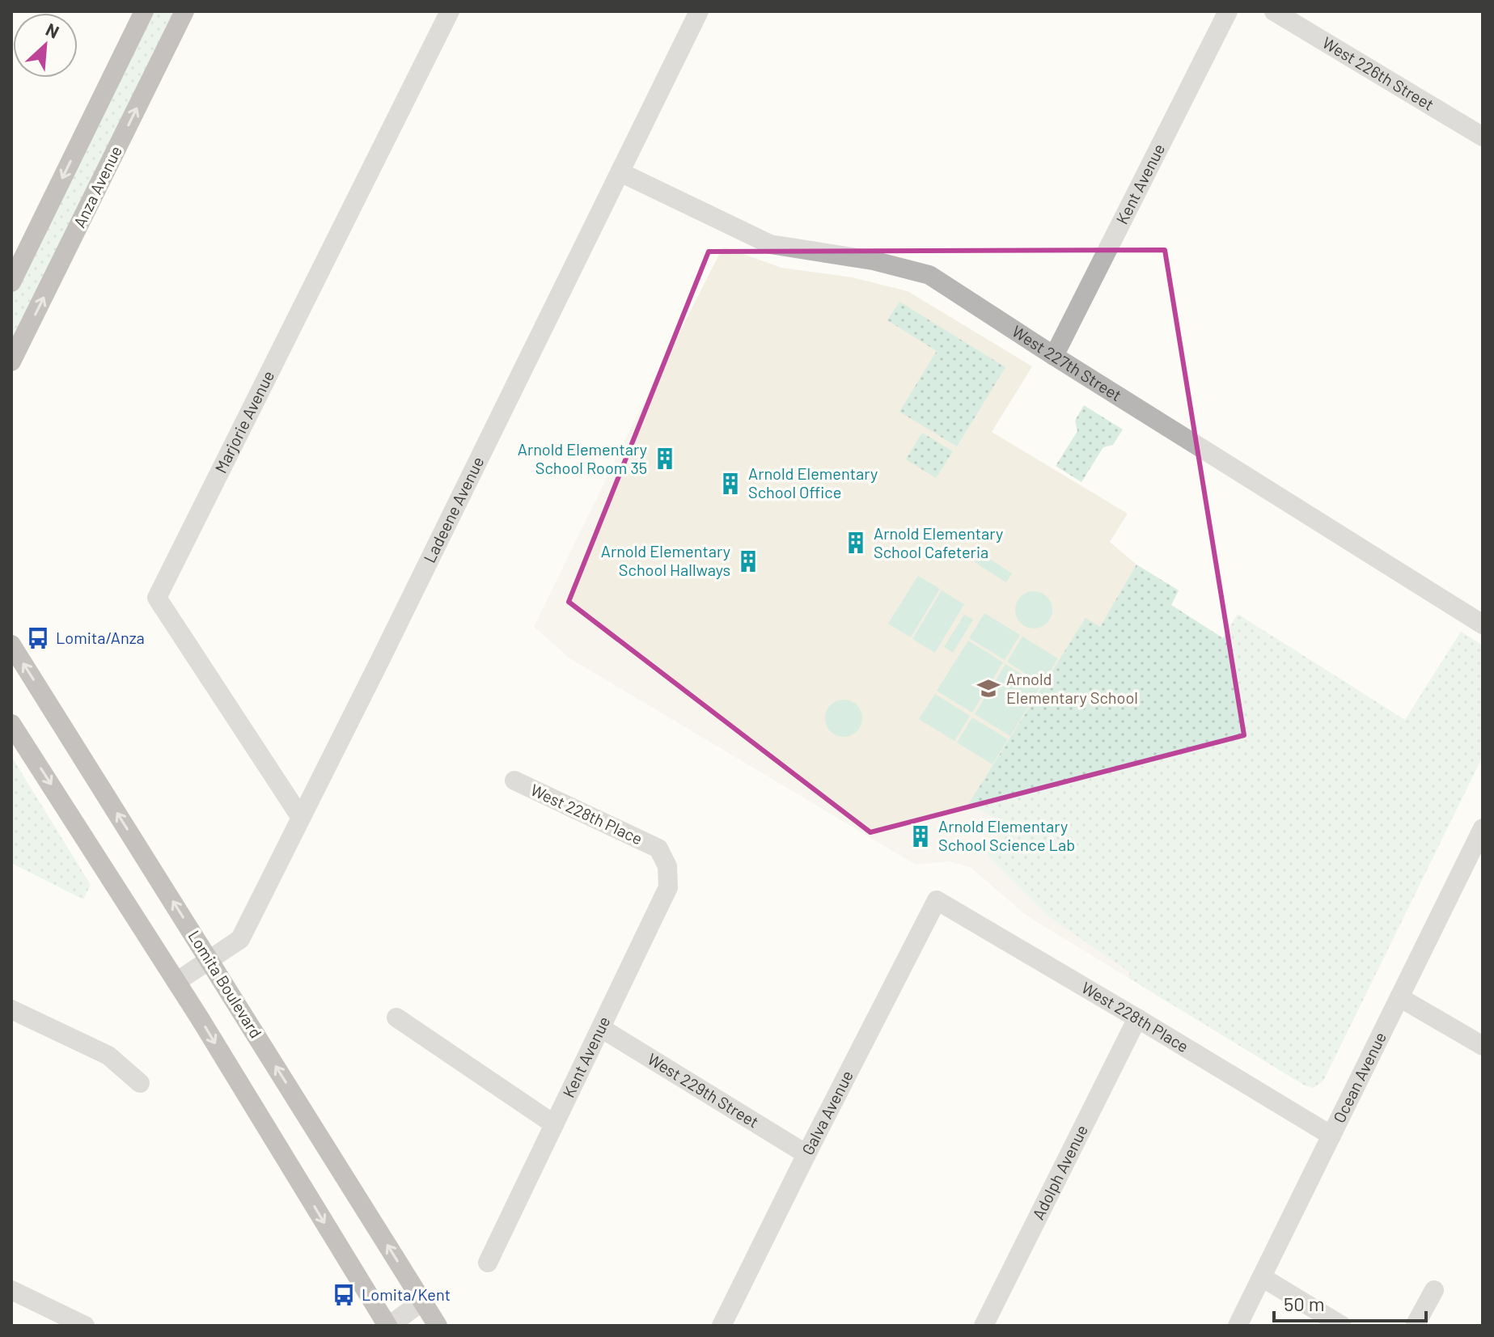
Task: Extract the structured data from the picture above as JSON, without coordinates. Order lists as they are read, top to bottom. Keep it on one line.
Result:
{"streets":{"main road":["Anza Avenue","Lomita Boulevard"],"street":["West 226th Street","Kent Avenue","West 227th Street","Marjorie Avenue","Ladeene Avenue","West 228th Place","Ocean Avenue","West 229th Street","Galva Avenue","Adolph Avenue"]},"crossings":[["Kent Avenue","West 227th Street"],["Kent Avenue","West 228th Place"],["Kent Avenue","West 229th Street"],["West 227th Street","Ladeene Avenue"],["Marjorie Avenue","Ladeene Avenue"],["Ladeene Avenue","Lomita Boulevard"],["West 228th Place","Ocean Avenue"],["West 228th Place","Galva Avenue"],["West 228th Place","Adolph Avenue"],["West 229th Street","Galva Avenue"]],"places":{"building":["Arnold Elementary School Room 35","Arnold Elementary School Office","Arnold Elementary School Cafeteria","Arnold Elementary School Hallways","Arnold Elementary School Science Lab"],"bus stop":["Lomita/Anza","Lomita/Kent"],"school or university":["Arnold Elementary School"]},"scale_bar":"50 m","north":"top right"}
